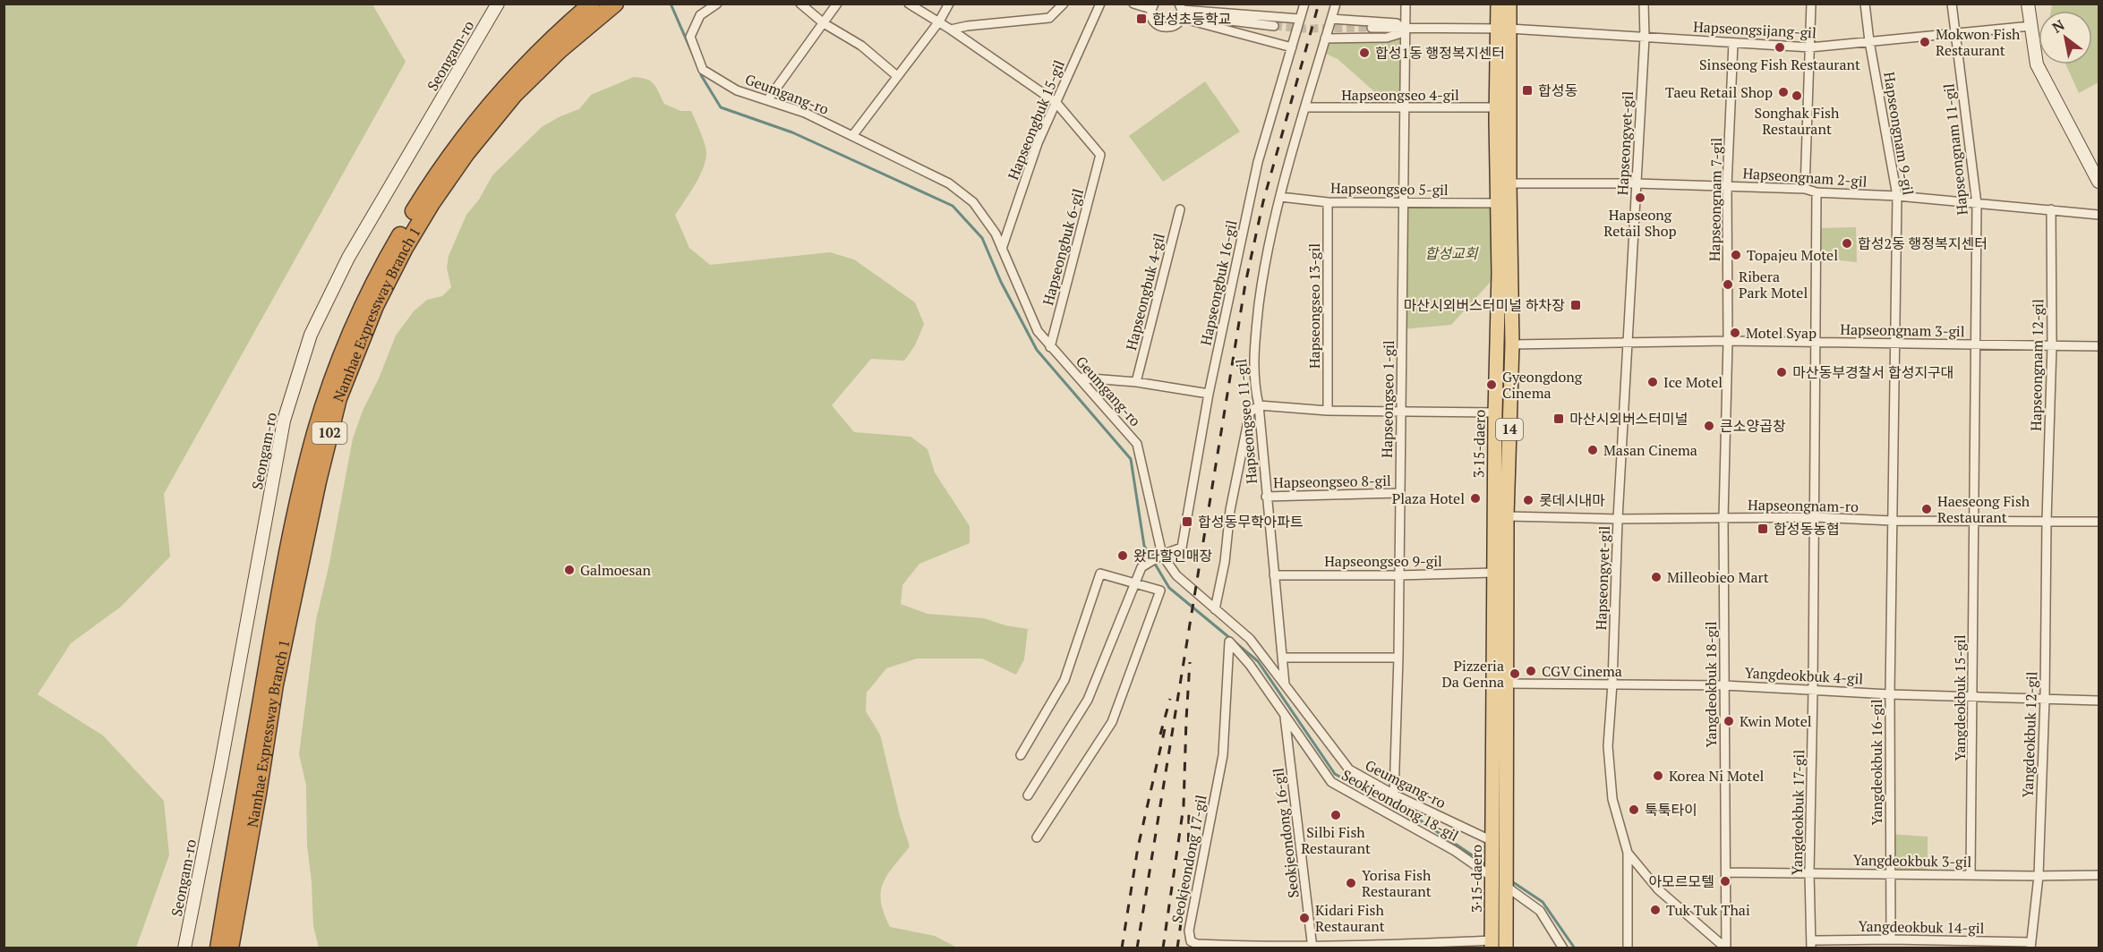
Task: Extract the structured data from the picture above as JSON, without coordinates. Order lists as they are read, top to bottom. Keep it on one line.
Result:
{"streets":{"highway":["Namhae Expressway Branch 1","102"],"main road":["Seongam-ro","14","3·15-daero"],"street":["Hapseongsijang-gil","Geumgang-ro","Hapseongseo 4-gil","Hapseongbuk 15-gil","Hapseongnam 9-gil","Hapseongyet-gil","Hapseongnam 11-gil","Hapseongnam 2-gil","Hapseongseo 5-gil","Hapseongnam 7-gil","Hapseongbuk 6-gil","Hapseongbuk 16-gil","Hapseongbuk 4-gil","Hapseongseo 13-gil","Hapseongnam 3-gil","Hapseongnam 12-gil","Hapseongseo 1-gil","Hapseongseo 11-gil","Hapseongseo 8-gil","Hapseongnam-ro","Hapseongseo 9-gil","Yangdeokbuk 4-gil","Yangdeokbuk 18-gil","Yangdeokbuk 15-gil","Yangdeokbuk 12-gil","Yangdeokbuk 16-gil","Seokjeondong 18-gil","Yangdeokbuk 17-gil","Seokjeondong 16-gil","Seokjeondong 17-gil","Yangdeokbuk 3-gil","Yangdeokbuk 14-gil"]},"crossings":[["Hapseongsijang-gil","Hapseongnam 9-gil"],["Hapseongsijang-gil","Hapseongyet-gil"],["Hapseongsijang-gil","Hapseongnam 11-gil"],["Hapseongsijang-gil","Hapseongnam 7-gil"],["Hapseongsijang-gil","Hapseongseo 1-gil"],["Hapseongsijang-gil","3·15-daero"],["Geumgang-ro","Hapseongbuk 15-gil"],["Geumgang-ro","Hapseongbuk 6-gil"],["Geumgang-ro","Hapseongbuk 16-gil"],["Geumgang-ro","Hapseongseo 1-gil"],["Geumgang-ro","Hapseongseo 11-gil"],["Geumgang-ro","3·15-daero"],["Hapseongseo 4-gil","Hapseongseo 1-gil"],["Hapseongseo 4-gil","Hapseongseo 11-gil"],["Hapseongseo 4-gil","3·15-daero"],["Hapseongbuk 15-gil","Hapseongbuk 6-gil"],["Hapseongnam 9-gil","Hapseongnam 2-gil"],["Hapseongnam 9-gil","Hapseongnam 3-gil"],["Hapseongnam 9-gil","Hapseongnam-ro"],["Hapseongnam 9-gil","Yangdeokbuk 16-gil"],["Hapseongyet-gil","Hapseongnam 2-gil"],["Hapseongyet-gil","Hapseongnam 3-gil"],["Hapseongyet-gil","Hapseongnam-ro"],["Hapseongyet-gil","Yangdeokbuk 4-gil"],["Hapseongyet-gil","Yangdeokbuk 18-gil"],["Hapseongnam 11-gil","Hapseongnam 2-gil"],["Hapseongnam 11-gil","Hapseongnam 3-gil"],["Hapseongnam 11-gil","Hapseongnam-ro"],["Hapseongnam 11-gil","Yangdeokbuk 15-gil"],["Hapseongnam 2-gil","Hapseongnam 7-gil"],["Hapseongnam 2-gil","Hapseongnam 12-gil"],["Hapseongnam 2-gil","3·15-daero"],["Hapseongnam 2-gil","Yangdeokbuk 17-gil"],["Hapseongseo 5-gil","Hapseongseo 13-gil"],["Hapseongseo 5-gil","Hapseongseo 1-gil"],["Hapseongseo 5-gil","Hapseongseo 11-gil"],["Hapseongseo 5-gil","3·15-daero"],["Hapseongnam 7-gil","Hapseongnam 3-gil"],["Hapseongnam 7-gil","Hapseongnam-ro"],["Hapseongnam 7-gil","Yangdeokbuk 18-gil"],["Hapseongnam 3-gil","Hapseongnam 12-gil"],["Hapseongnam 3-gil","3·15-daero"],["Hapseongnam 3-gil","Yangdeokbuk 17-gil"],["Hapseongnam 12-gil","Hapseongnam-ro"],["Hapseongnam 12-gil","Yangdeokbuk 12-gil"],["Hapseongseo 1-gil","Hapseongseo 8-gil"],["Hapseongseo 1-gil","Hapseongseo 9-gil"],["Hapseongseo 11-gil","Hapseongseo 8-gil"],["Hapseongseo 11-gil","Hapseongseo 9-gil"],["3·15-daero","Hapseongnam-ro"],["3·15-daero","Hapseongseo 9-gil"],["3·15-daero","Yangdeokbuk 4-gil"],["3·15-daero","Seokjeondong 18-gil"],["3·15-daero","Seokjeondong 17-gil"],["Hapseongnam-ro","Yangdeokbuk 18-gil"],["Hapseongnam-ro","Yangdeokbuk 15-gil"],["Hapseongnam-ro","Yangdeokbuk 12-gil"],["Hapseongnam-ro","Yangdeokbuk 16-gil"],["Hapseongnam-ro","Yangdeokbuk 17-gil"],["Yangdeokbuk 4-gil","Yangdeokbuk 18-gil"],["Yangdeokbuk 4-gil","Yangdeokbuk 15-gil"],["Yangdeokbuk 4-gil","Yangdeokbuk 12-gil"],["Yangdeokbuk 4-gil","Yangdeokbuk 16-gil"],["Yangdeokbuk 4-gil","Yangdeokbuk 17-gil"],["Yangdeokbuk 18-gil","Yangdeokbuk 3-gil"],["Yangdeokbuk 15-gil","Yangdeokbuk 3-gil"],["Yangdeokbuk 12-gil","Yangdeokbuk 3-gil"],["Yangdeokbuk 12-gil","Yangdeokbuk 14-gil"],["Yangdeokbuk 16-gil","Yangdeokbuk 3-gil"],["Yangdeokbuk 16-gil","Yangdeokbuk 14-gil"],["Seokjeondong 18-gil","Seokjeondong 16-gil"],["Seokjeondong 18-gil","Seokjeondong 17-gil"],["Yangdeokbuk 17-gil","Yangdeokbuk 3-gil"],["Yangdeokbuk 17-gil","Yangdeokbuk 14-gil"],["Seokjeondong 16-gil","Seokjeondong 17-gil"]],"parks":["합성교회"],"places":{"transit":["합성초등학교","합성동","마산시외버스터미널 하차장","마산시외버스터미널","합성동무학아파트","합성동농협"],"other":["Mokwon Fish Restaurant","Sinseong Fish Restaurant","합성1동 행정복지센터","Taeu Retail Shop","Songhak Fish Restaurant","Hapseong Retail Shop","합성2동 행정복지센터","Topajeu Motel","Ribera Park Motel","Motel Syap","마산동부경찰서 합성지구대","Ice Motel","Gyeongdong Cinema","큰소양곱창","Masan Cinema","Plaza Hotel","롯데시내마","Haeseong Fish Restaurant","왔다할인매장","Galmoesan","Milleobieo Mart","CGV Cinema","Pizzeria Da Genna","Kwin Motel","Korea Ni Motel","툭툭타이","Silbi Fish Restaurant","아모르모텔","Yorisa Fish Restaurant","Tuk Tuk Thai","Kidari Fish Restaurant"]},"north":"top left"}
